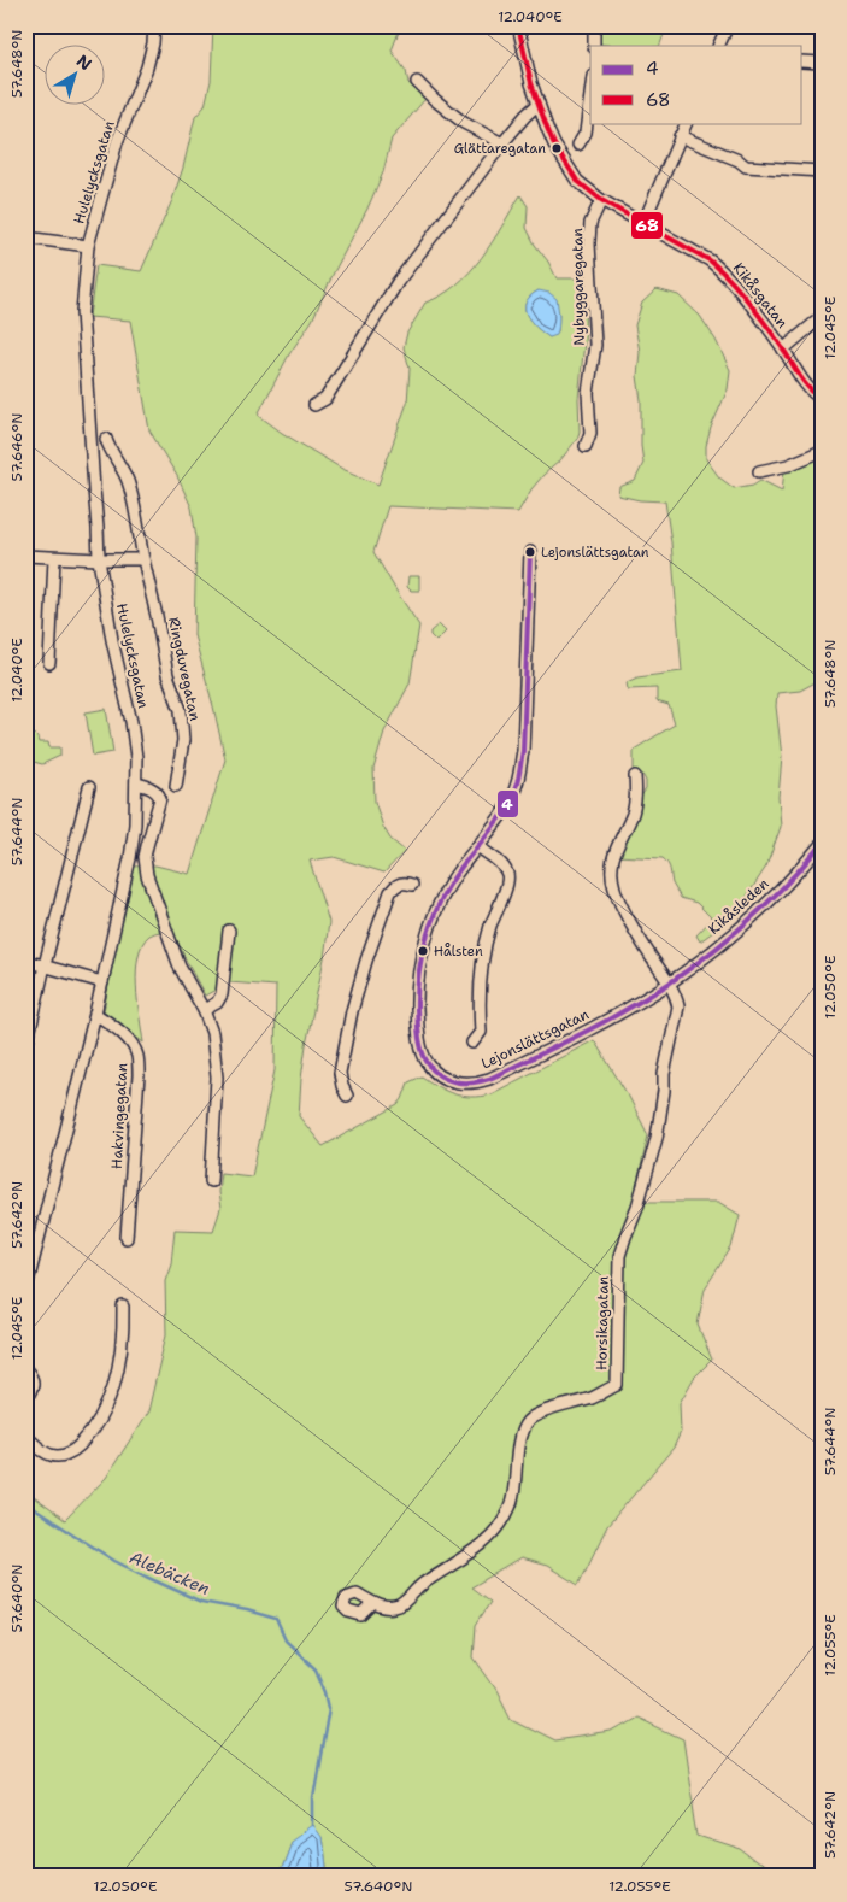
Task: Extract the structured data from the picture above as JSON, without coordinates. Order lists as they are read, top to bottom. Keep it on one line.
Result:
{"streets":{"street":["Hulelycksgatan","Nybyggaregatan","Kikåsgatan","Ringduvegatan","Kikåsleden","Lejonslättsgatan","Hakvingegatan","Horsikagatan"]},"crossings":[["Hulelycksgatan","Hakvingegatan"],["Nybyggaregatan","Kikåsgatan"],["Kikåsleden","Lejonslättsgatan"],["Kikåsleden","Horsikagatan"],["Lejonslättsgatan","Horsikagatan"]],"water":["Alebäcken"],"places":["Glättaregatan","Lejonslättsgatan","Hålsten"],"lines":["transit line 68","transit line 4"],"legend":["4","68"],"north":"top right","coordinates":["12.040°E","57.648°N","12.045°E","57.646°N","57.644°N","12.050°E","57.642°N","57.640°N","12.055°E"]}
